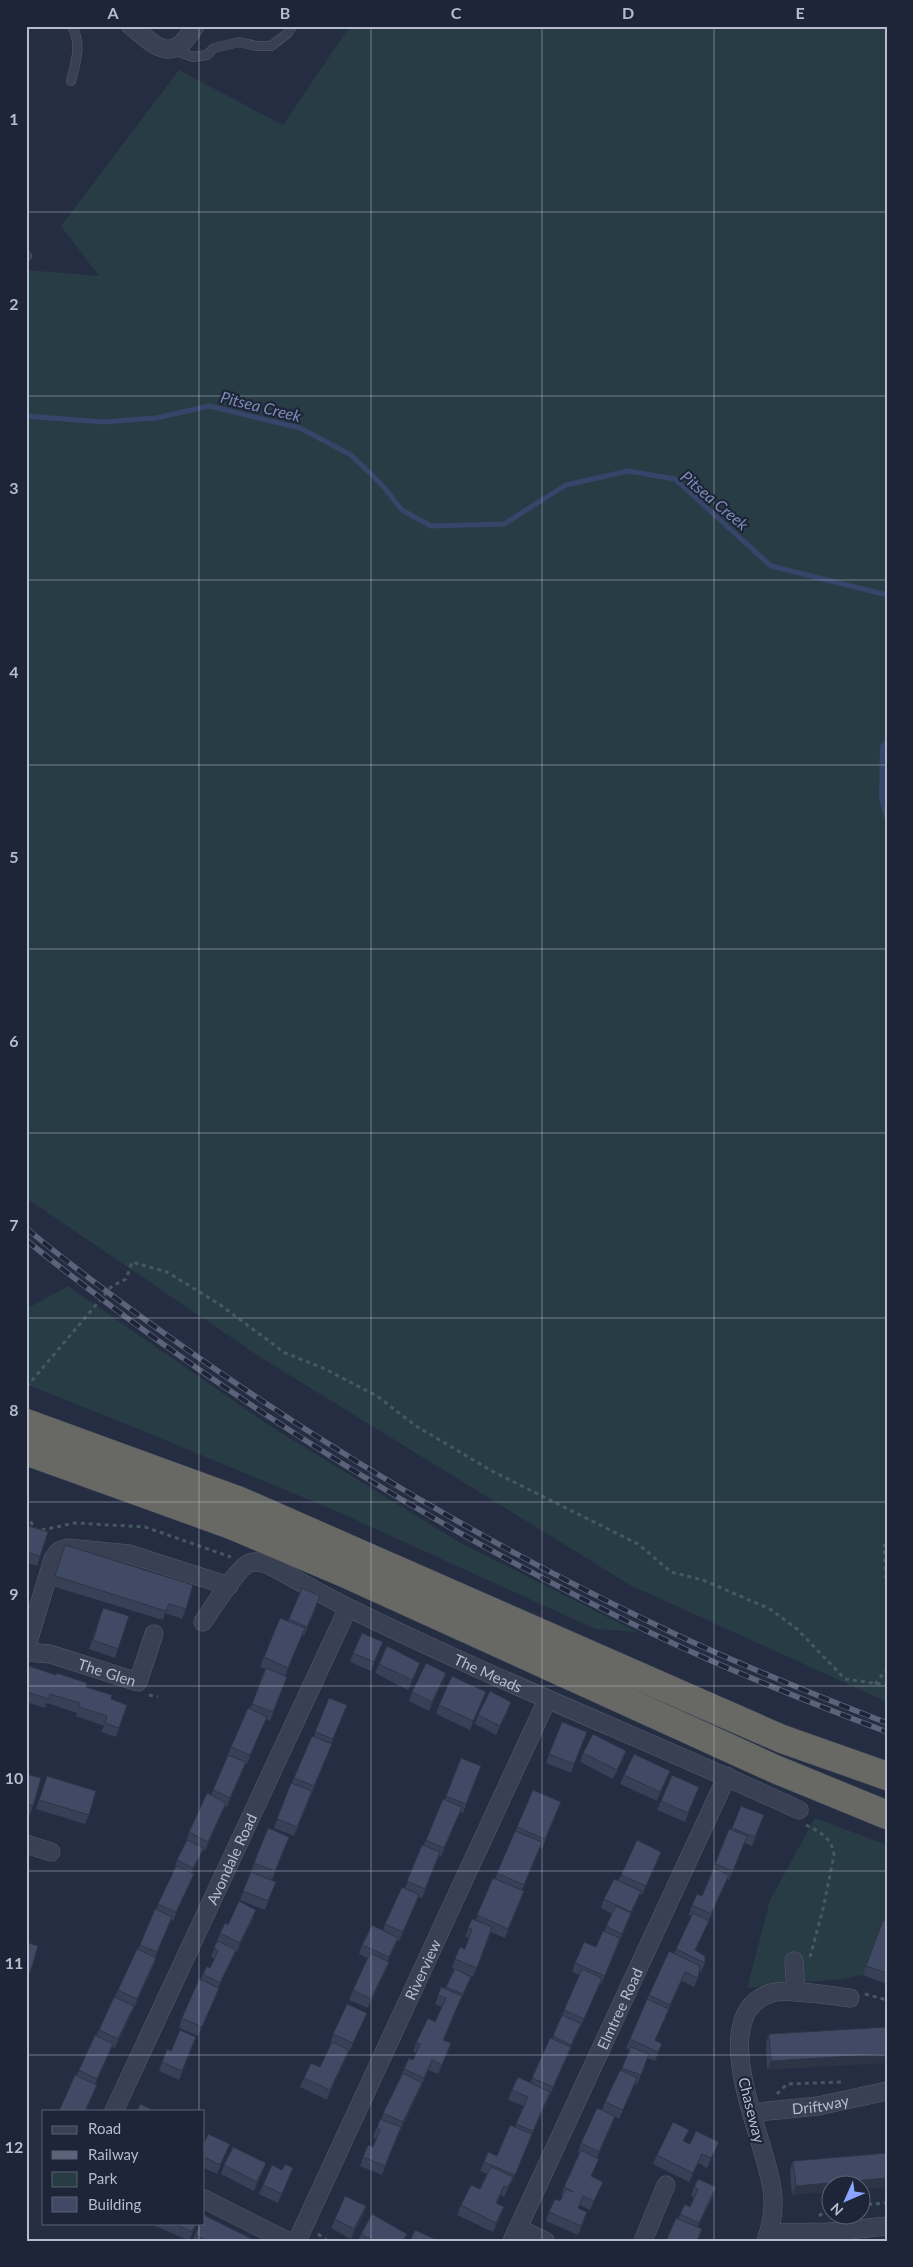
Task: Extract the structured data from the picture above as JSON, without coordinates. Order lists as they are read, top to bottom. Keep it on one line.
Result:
{"streets":{"street":["The Glen","The Meads","Avondale Road","Riverview","Elmtree Road","Driftway","Chaseway"]},"crossings":[["The Meads","Avondale Road"],["The Meads","Riverview"],["The Meads","Elmtree Road"],["Driftway","Chaseway"]],"water":["Pitsea Creek"],"legend":["Road","Railway","Park","Building"],"north":"bottom left","grid":{"columns":["A","B","C","D","E"],"rows":["1","2","3","4","5","6","7","8","9","10","11","12"]}}
